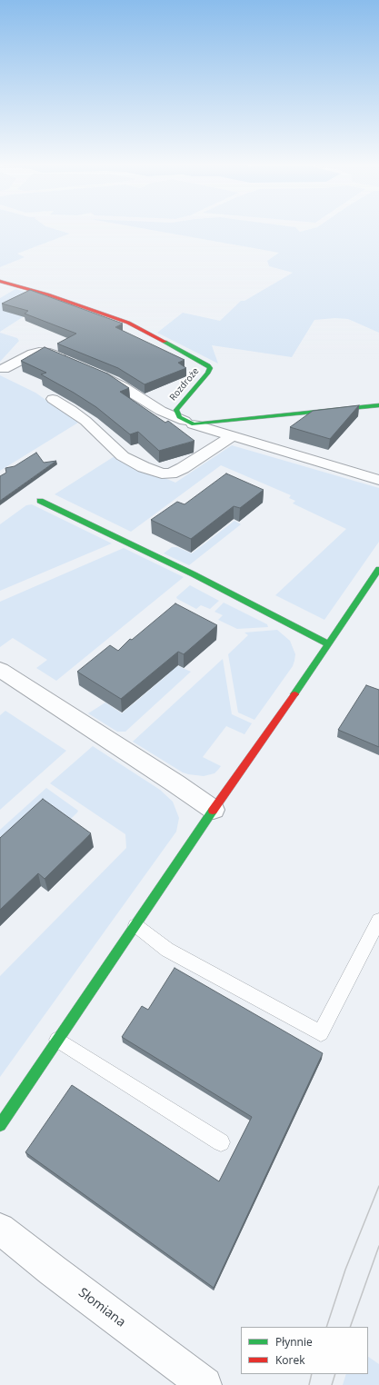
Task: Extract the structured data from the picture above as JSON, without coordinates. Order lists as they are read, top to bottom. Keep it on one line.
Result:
{"streets":{"street":["Rozdroże","Słomiana"]},"legend":["Płynnie","Korek"]}
